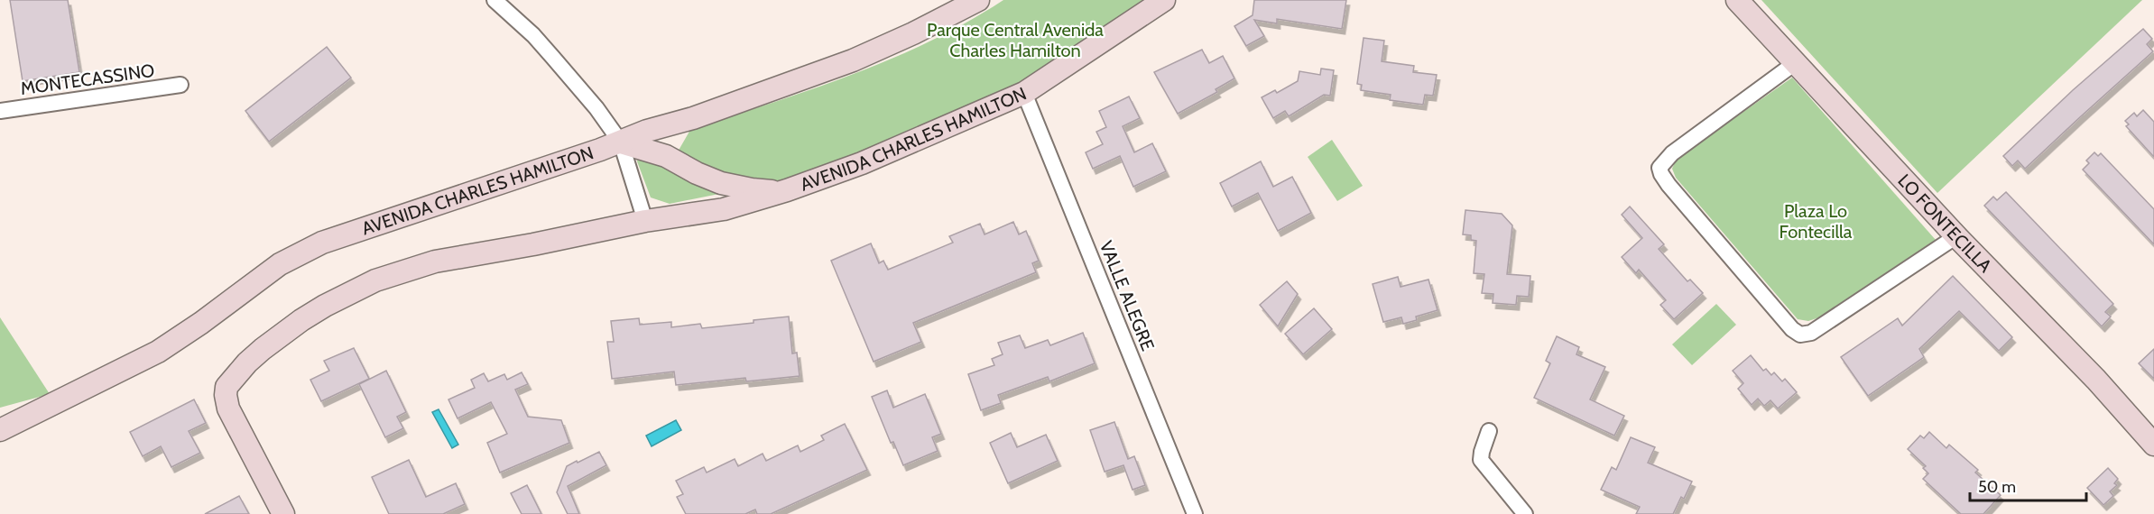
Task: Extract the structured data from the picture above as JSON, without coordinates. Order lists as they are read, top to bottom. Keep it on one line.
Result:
{"streets":{"main road":["AVENIDA CHARLES HAMILTON","LO FONTECILLA"],"street":["MONTECASSINO","VALLE ALEGRE"]},"crossings":[["AVENIDA CHARLES HAMILTON","VALLE ALEGRE"]],"parks":["Parque Central Avenida Charles Hamilton","Plaza Lo Fontecilla"],"scale_bar":"50 m"}
